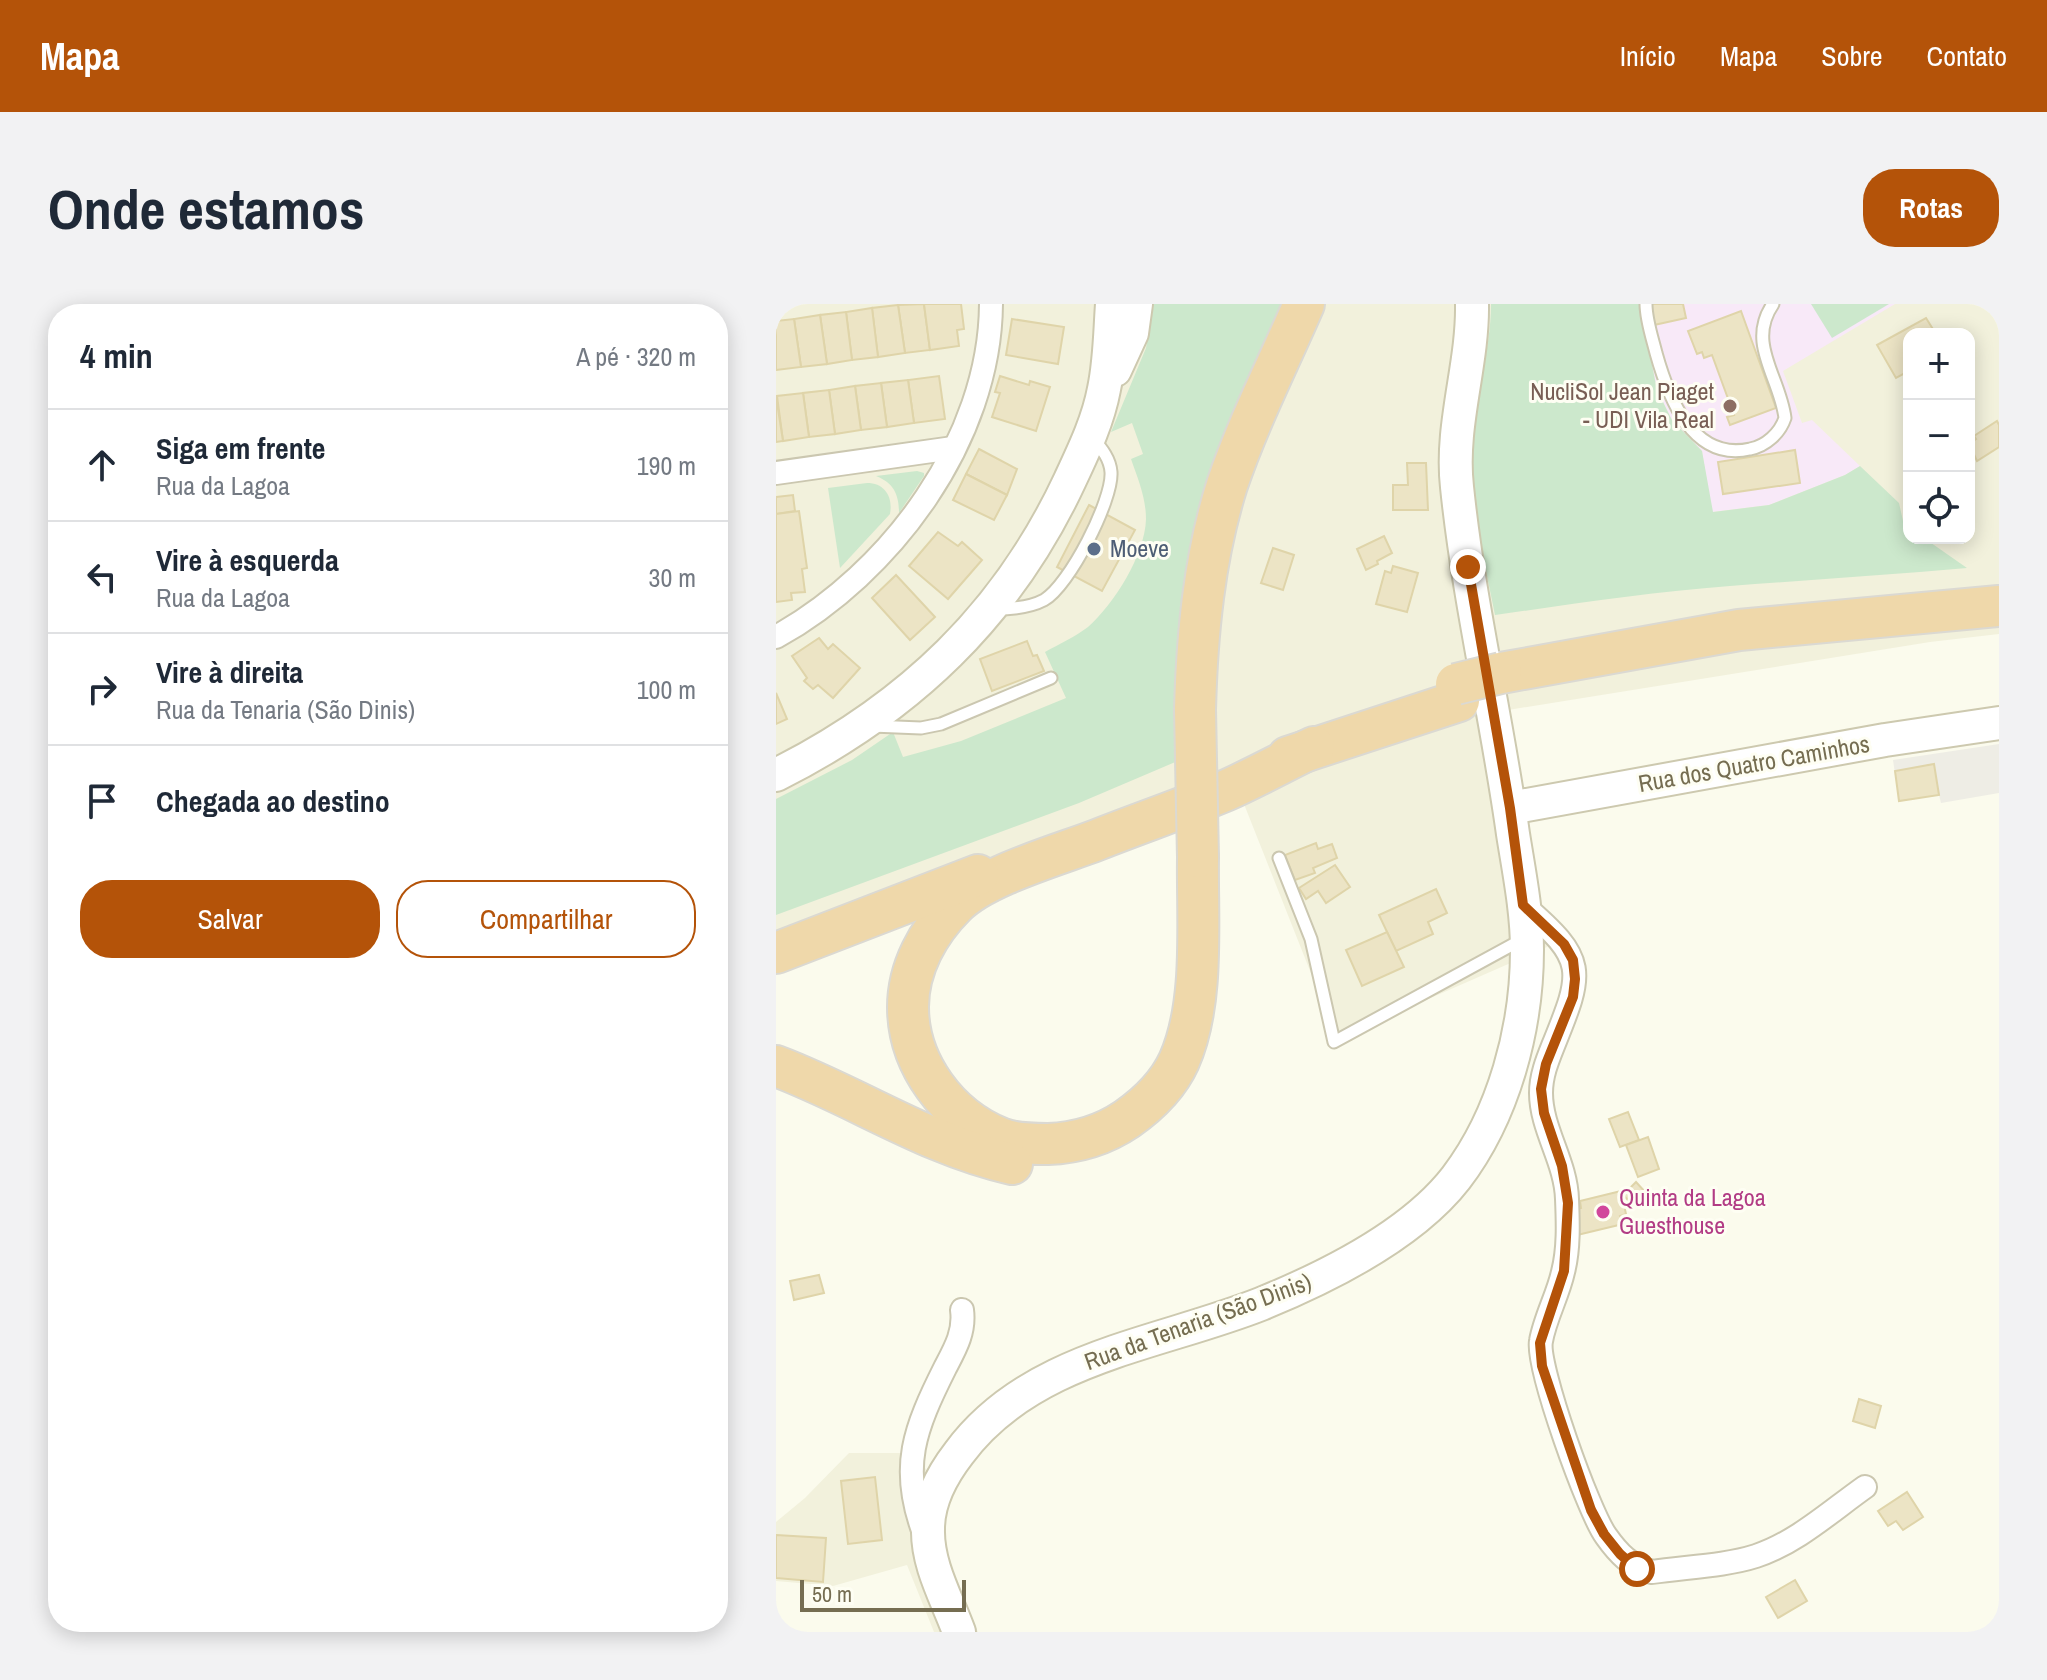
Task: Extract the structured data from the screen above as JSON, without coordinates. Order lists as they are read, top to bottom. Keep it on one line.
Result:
{"streets":{"street":["Rua dos Quatro Caminhos","Rua da Tenaria (São Dinis)"]},"crossings":[["Rua dos Quatro Caminhos","Rua da Tenaria (São Dinis)"]],"places":["NucliSol Jean Piaget - UDI Vila Real","Moeve","Quinta da Lagoa Guesthouse"],"scale_bar":"50 m","page":{"header":"Mapa","nav":["Início","Mapa","Sobre","Contato"],"buttons":["Rotas",["Salvar","Compartilhar"]],"title":"Onde estamos","heading":["4 min","A pé · 320 m"],"map_buttons":["+","−"],"list":[["Siga em frente","Rua da Lagoa","190 m"],["Vire à esquerda","Rua da Lagoa","30 m"],["Vire à direita","Rua da Tenaria (São Dinis)","100 m"],"Chegada ao destino"],"scale":"50 m"}}
